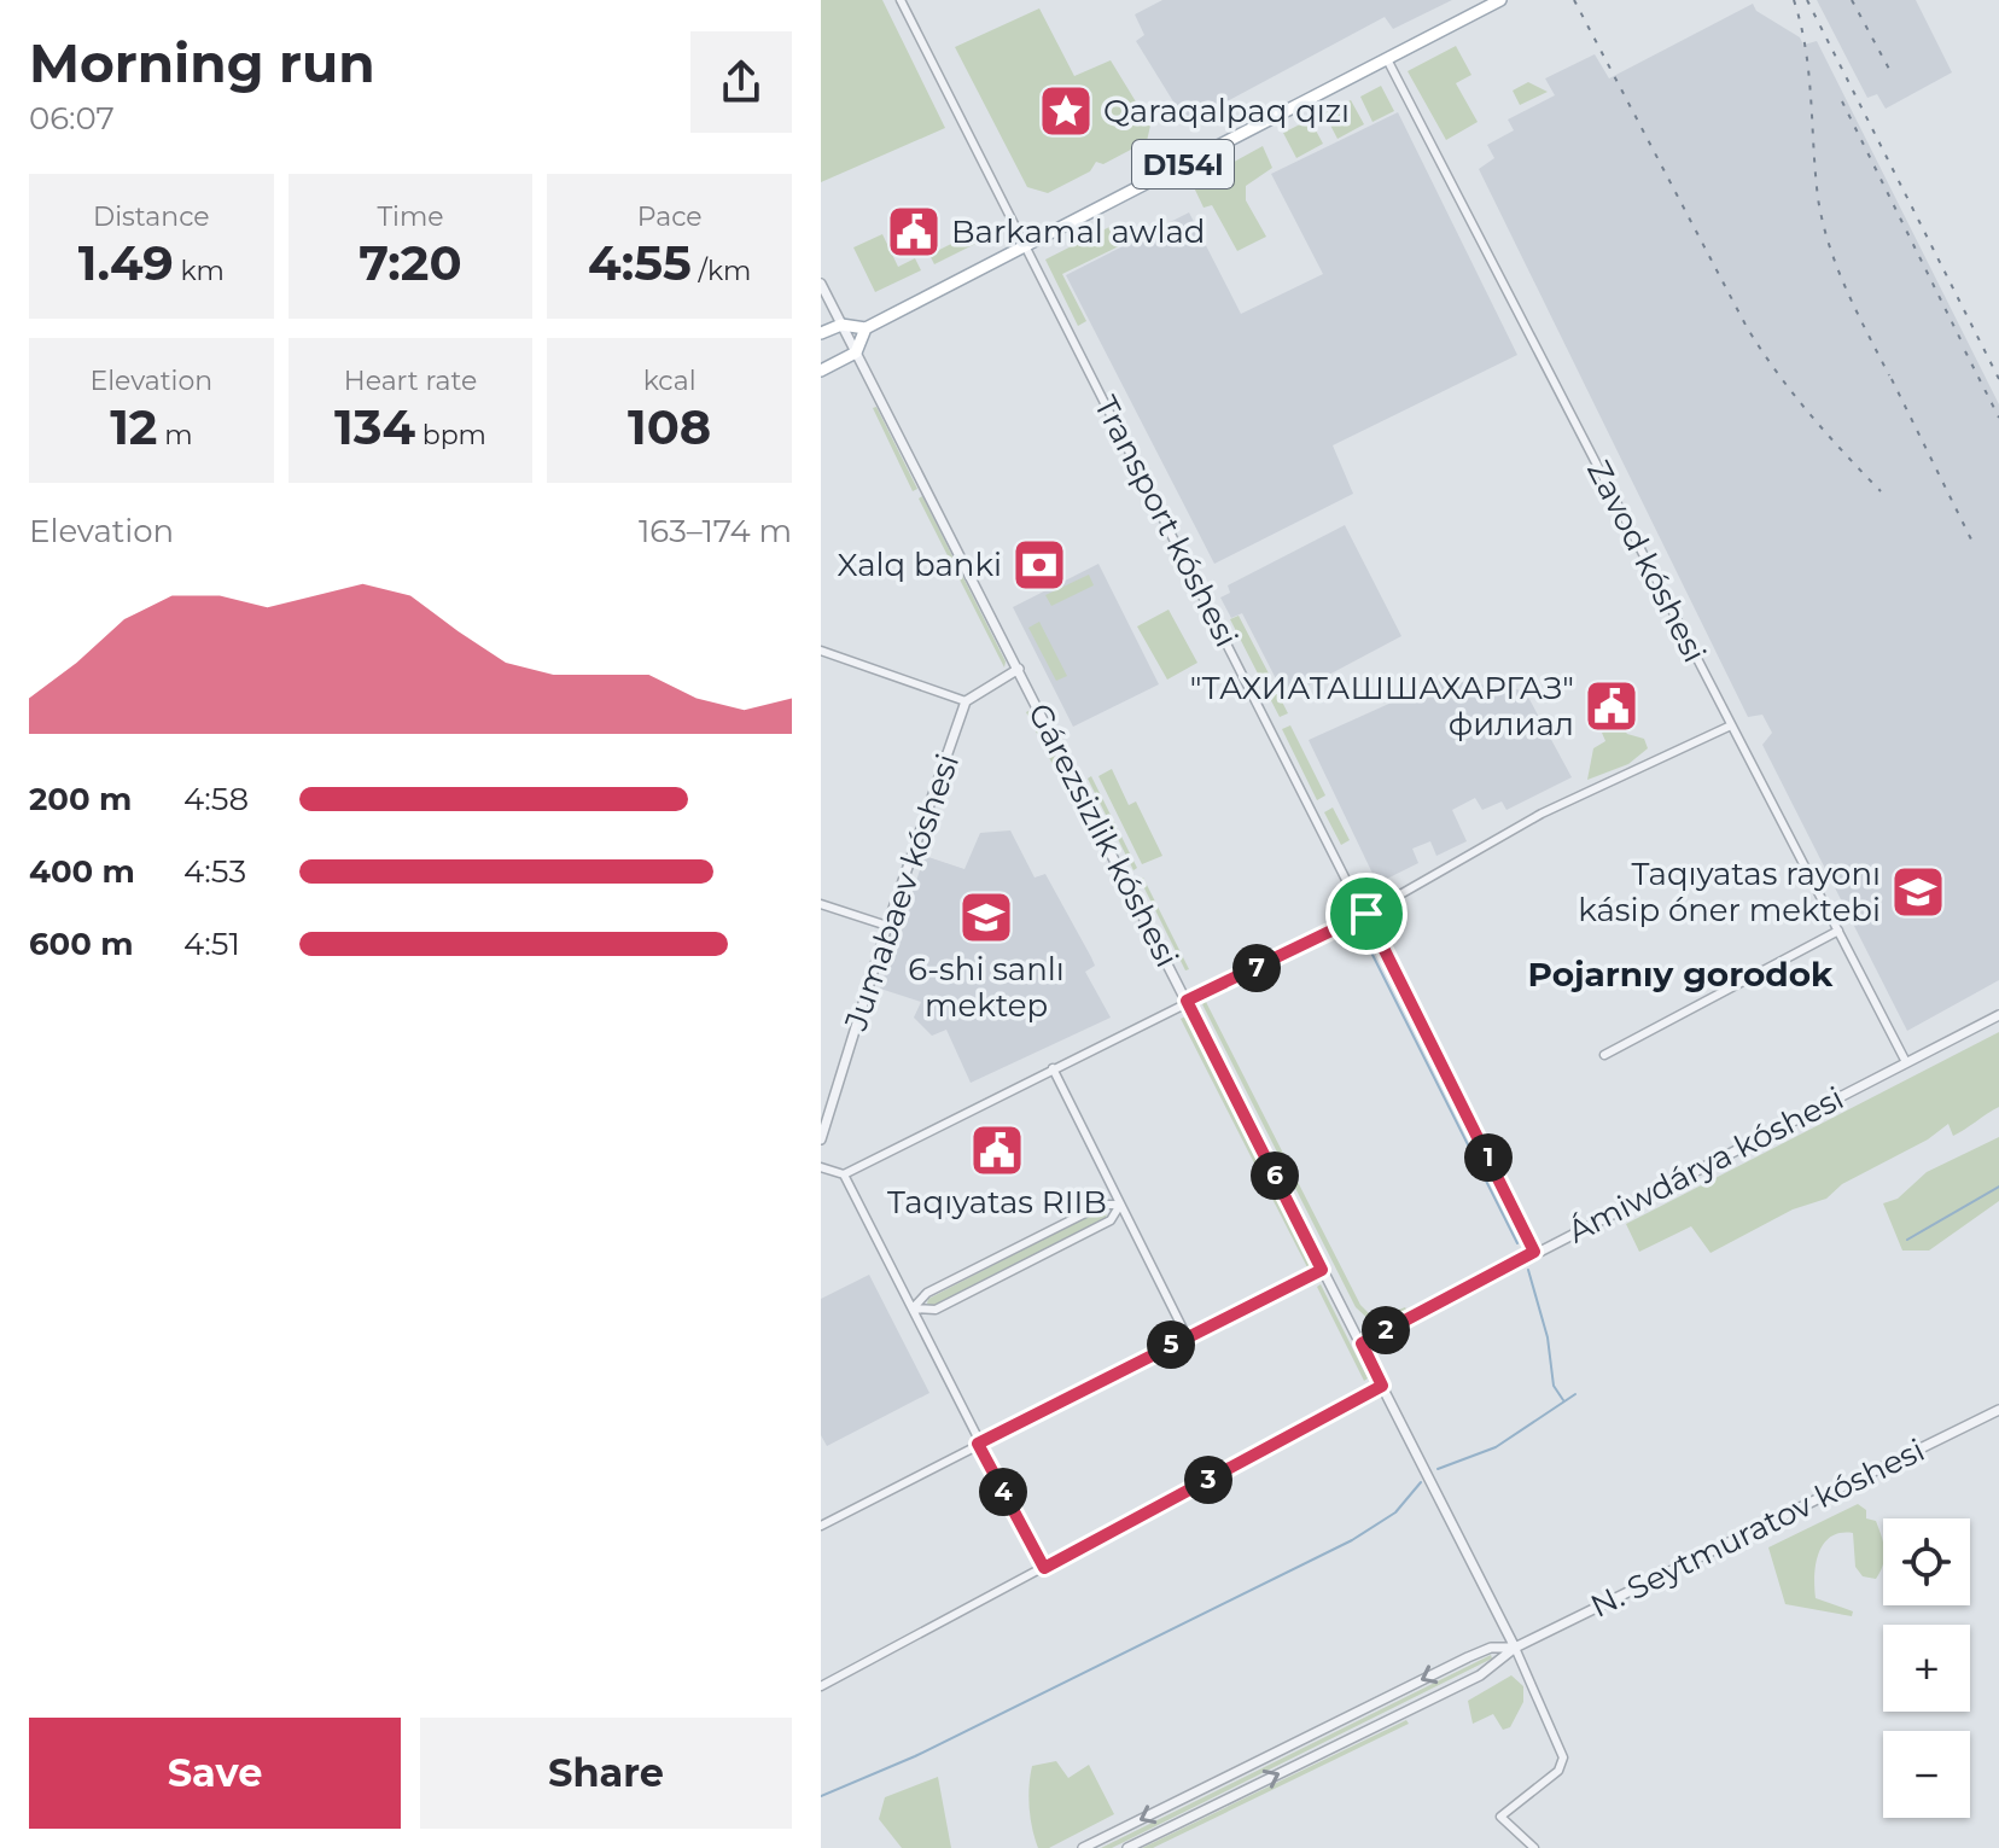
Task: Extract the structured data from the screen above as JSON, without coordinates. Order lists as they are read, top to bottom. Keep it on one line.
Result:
{"streets":{"main road":["D154l"],"street":["Transport kóshesi","Zavod kóshesi","Gárezsizlik kóshesi","Jumabaev kóshesi","Ámiwdárya kóshesi","N. Seytmuratov kóshesi"]},"crossings":[["D154l","Transport kóshesi"],["D154l","Zavod kóshesi"],["Transport kóshesi","Ámiwdárya kóshesi"],["Zavod kóshesi","Ámiwdárya kóshesi"],["Gárezsizlik kóshesi","Ámiwdárya kóshesi"],["Gárezsizlik kóshesi","N. Seytmuratov kóshesi"]],"districts":["Pojarnıy gorodok"],"places":{"place":["Qaraqalpaq qızı"],"public building":["Barkamal awlad","\"ТАХИАТАШШАХАРГАЗ\" филиал","Taqıyatas RIIB"],"bank":["Xalq banki"],"school or university":["Taqıyatas rayonı kásip óner mektebi","6-shi sanlı mektep"]},"page":{"heading":["Morning run","06:07"],"stats":[["Distance","1.49 km"],["Time","7:20"],["Pace","4:55 /km"],["Elevation","12 m"],["Heart rate","134 bpm"],["kcal","108"]],"chart":["Elevation","163–174 m"],"list":[{"name":"200 m","note":"4:58"},{"name":"400 m","note":"4:53"},{"name":"600 m","note":"4:51"}],"pins":["7","1","6","2","5","3","4"],"map_buttons":["+","−"],"buttons":["Save","Share"]}}
